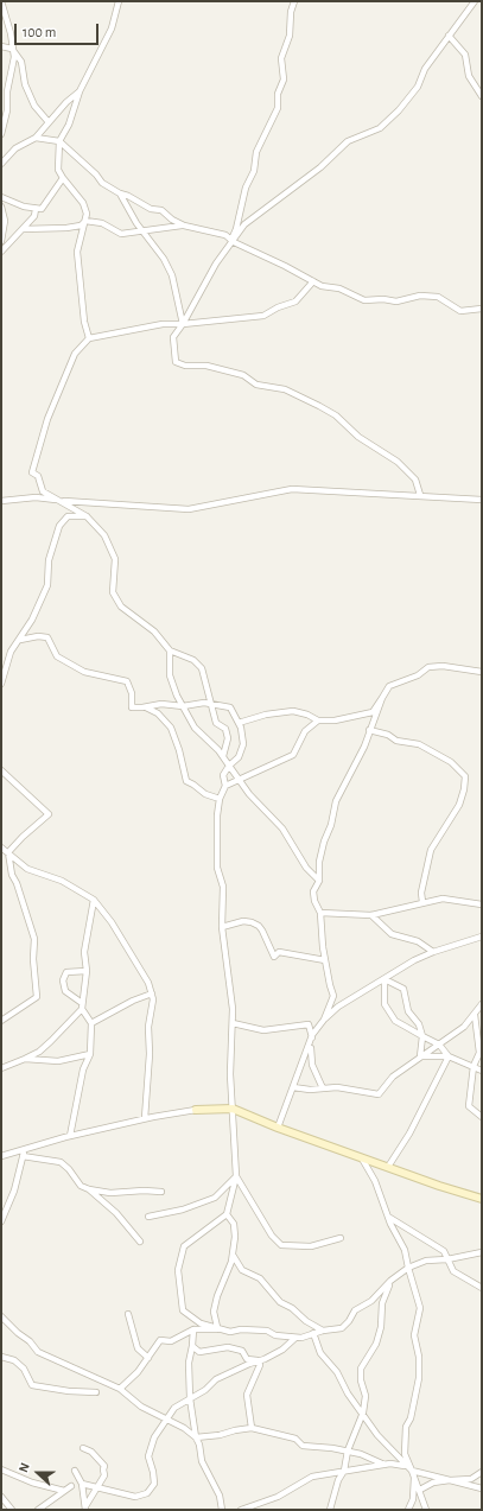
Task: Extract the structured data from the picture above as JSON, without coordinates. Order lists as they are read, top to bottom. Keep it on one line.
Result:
{"scale_bar":"100 m","north":"left"}
